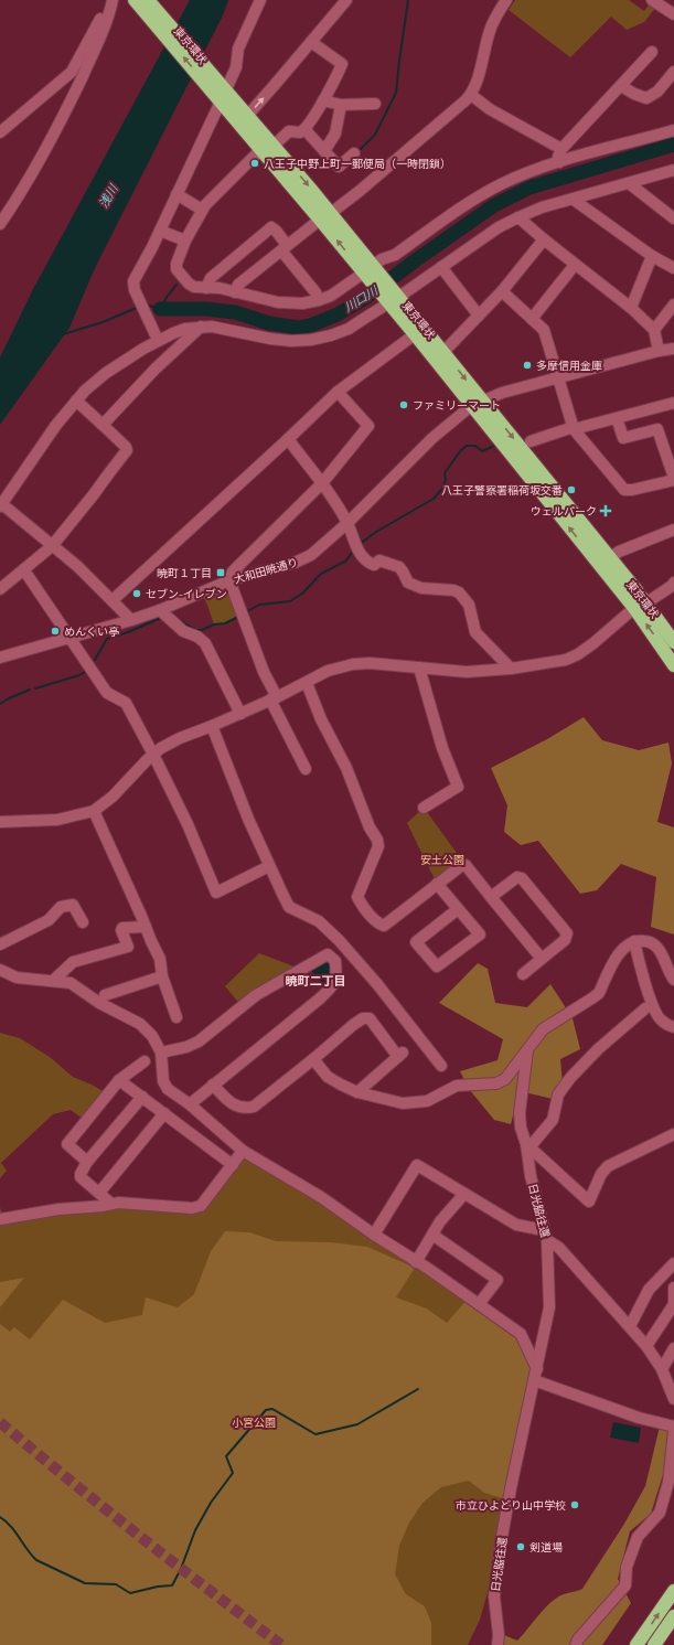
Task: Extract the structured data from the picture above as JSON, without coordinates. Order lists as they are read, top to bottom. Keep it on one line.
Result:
{"streets":{"highway":["東京環状"],"street":["大和田暁通り","日光脇往還"]},"crossings":[["東京環状","大和田暁通り"]],"districts":["暁町二丁目"],"water":["浅川","川口川"],"parks":["安土公園","小宮公園"],"places":{"other":["八王子中野上町一郵便局（一時閉鎖）","多摩信用金庫","ファミリーマート","八王子警察署稲荷坂交番","セブン-イレブン","めんくい亭","市立ひよどり山中学校","剣道場"],"health":["ウェルパーク"],"transit":["暁町１丁目"]}}
